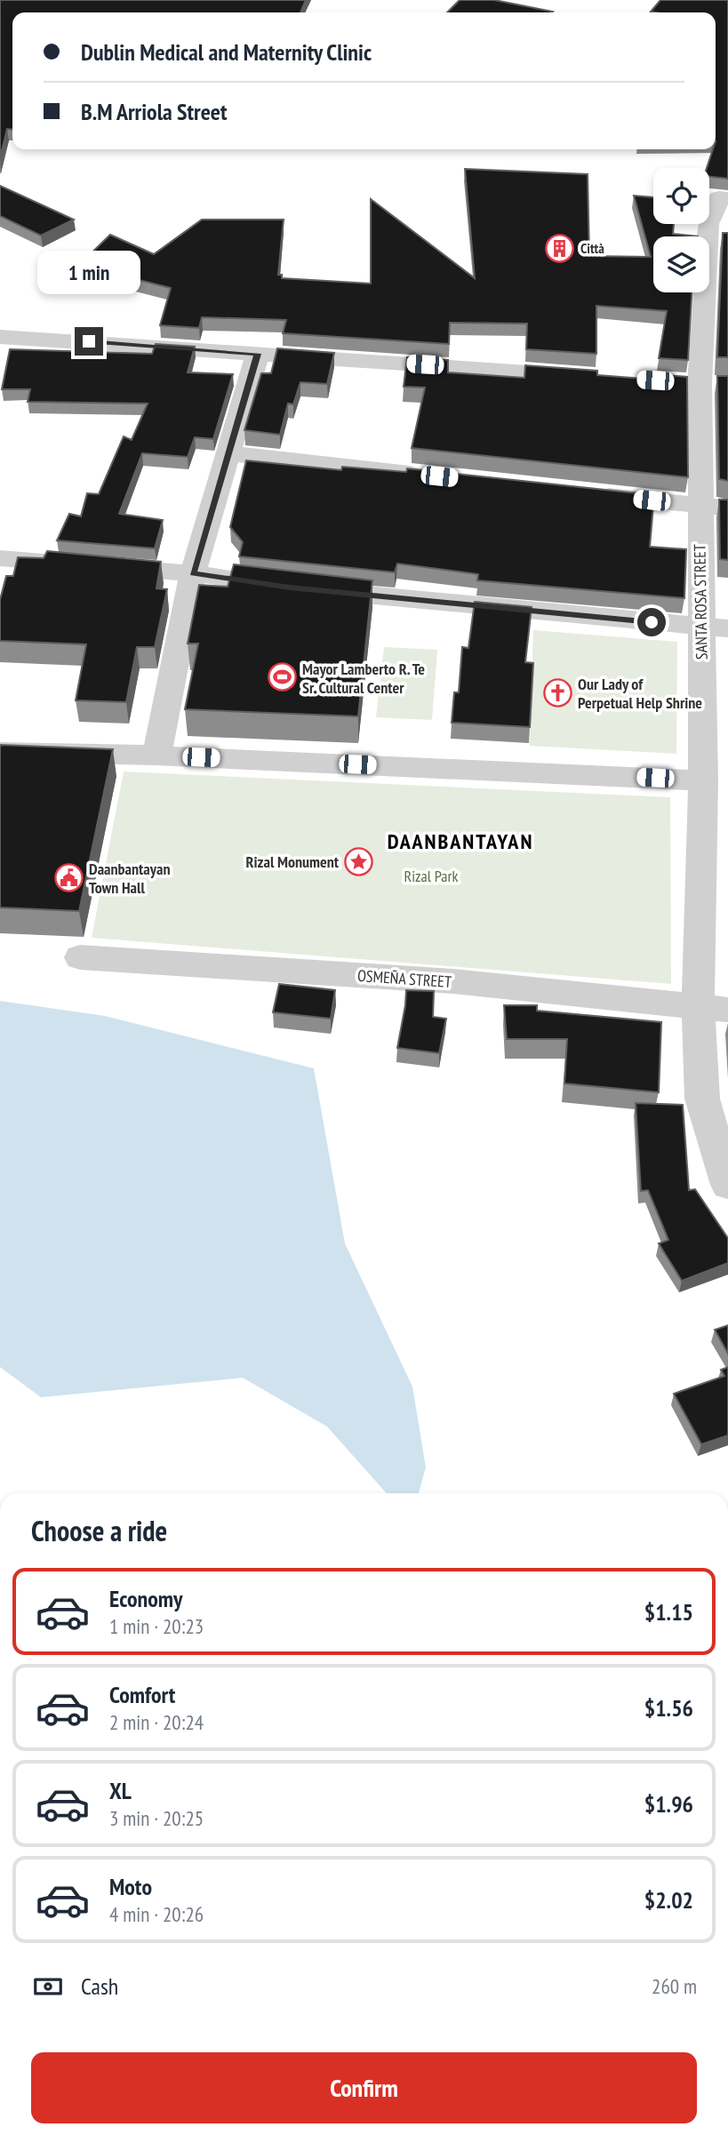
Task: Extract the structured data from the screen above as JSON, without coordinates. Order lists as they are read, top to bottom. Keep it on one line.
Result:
{"streets":{"street":["SANTA ROSA STREET","OSMEÑA STREET"]},"crossings":[["SANTA ROSA STREET","OSMEÑA STREET"]],"districts":["DAANBANTAYAN"],"parks":["Rizal Park"],"places":{"building":["Città"],"sports":["Mayor Lamberto R. Te Sr. Cultural Center"],"church":["Our Lady of Perpetual Help Shrine"],"place":["Rizal Monument"],"public building":["Daanbantayan Town Hall"]},"page":{"banner":["Dublin Medical and Maternity Clinic","B.M Arriola Street"],"bubble":"1 min","heading":"Choose a ride","list":[{"name":"Economy","note":"1 min · 20:23","value":"$1.15"},{"name":"Comfort","note":"2 min · 20:24","value":"$1.56"},{"name":"XL","note":"3 min · 20:25","value":"$1.96"},{"name":"Moto","note":"4 min · 20:26","value":"$2.02"}],"pay":["Cash","260 m"],"buttons":"Confirm"}}
